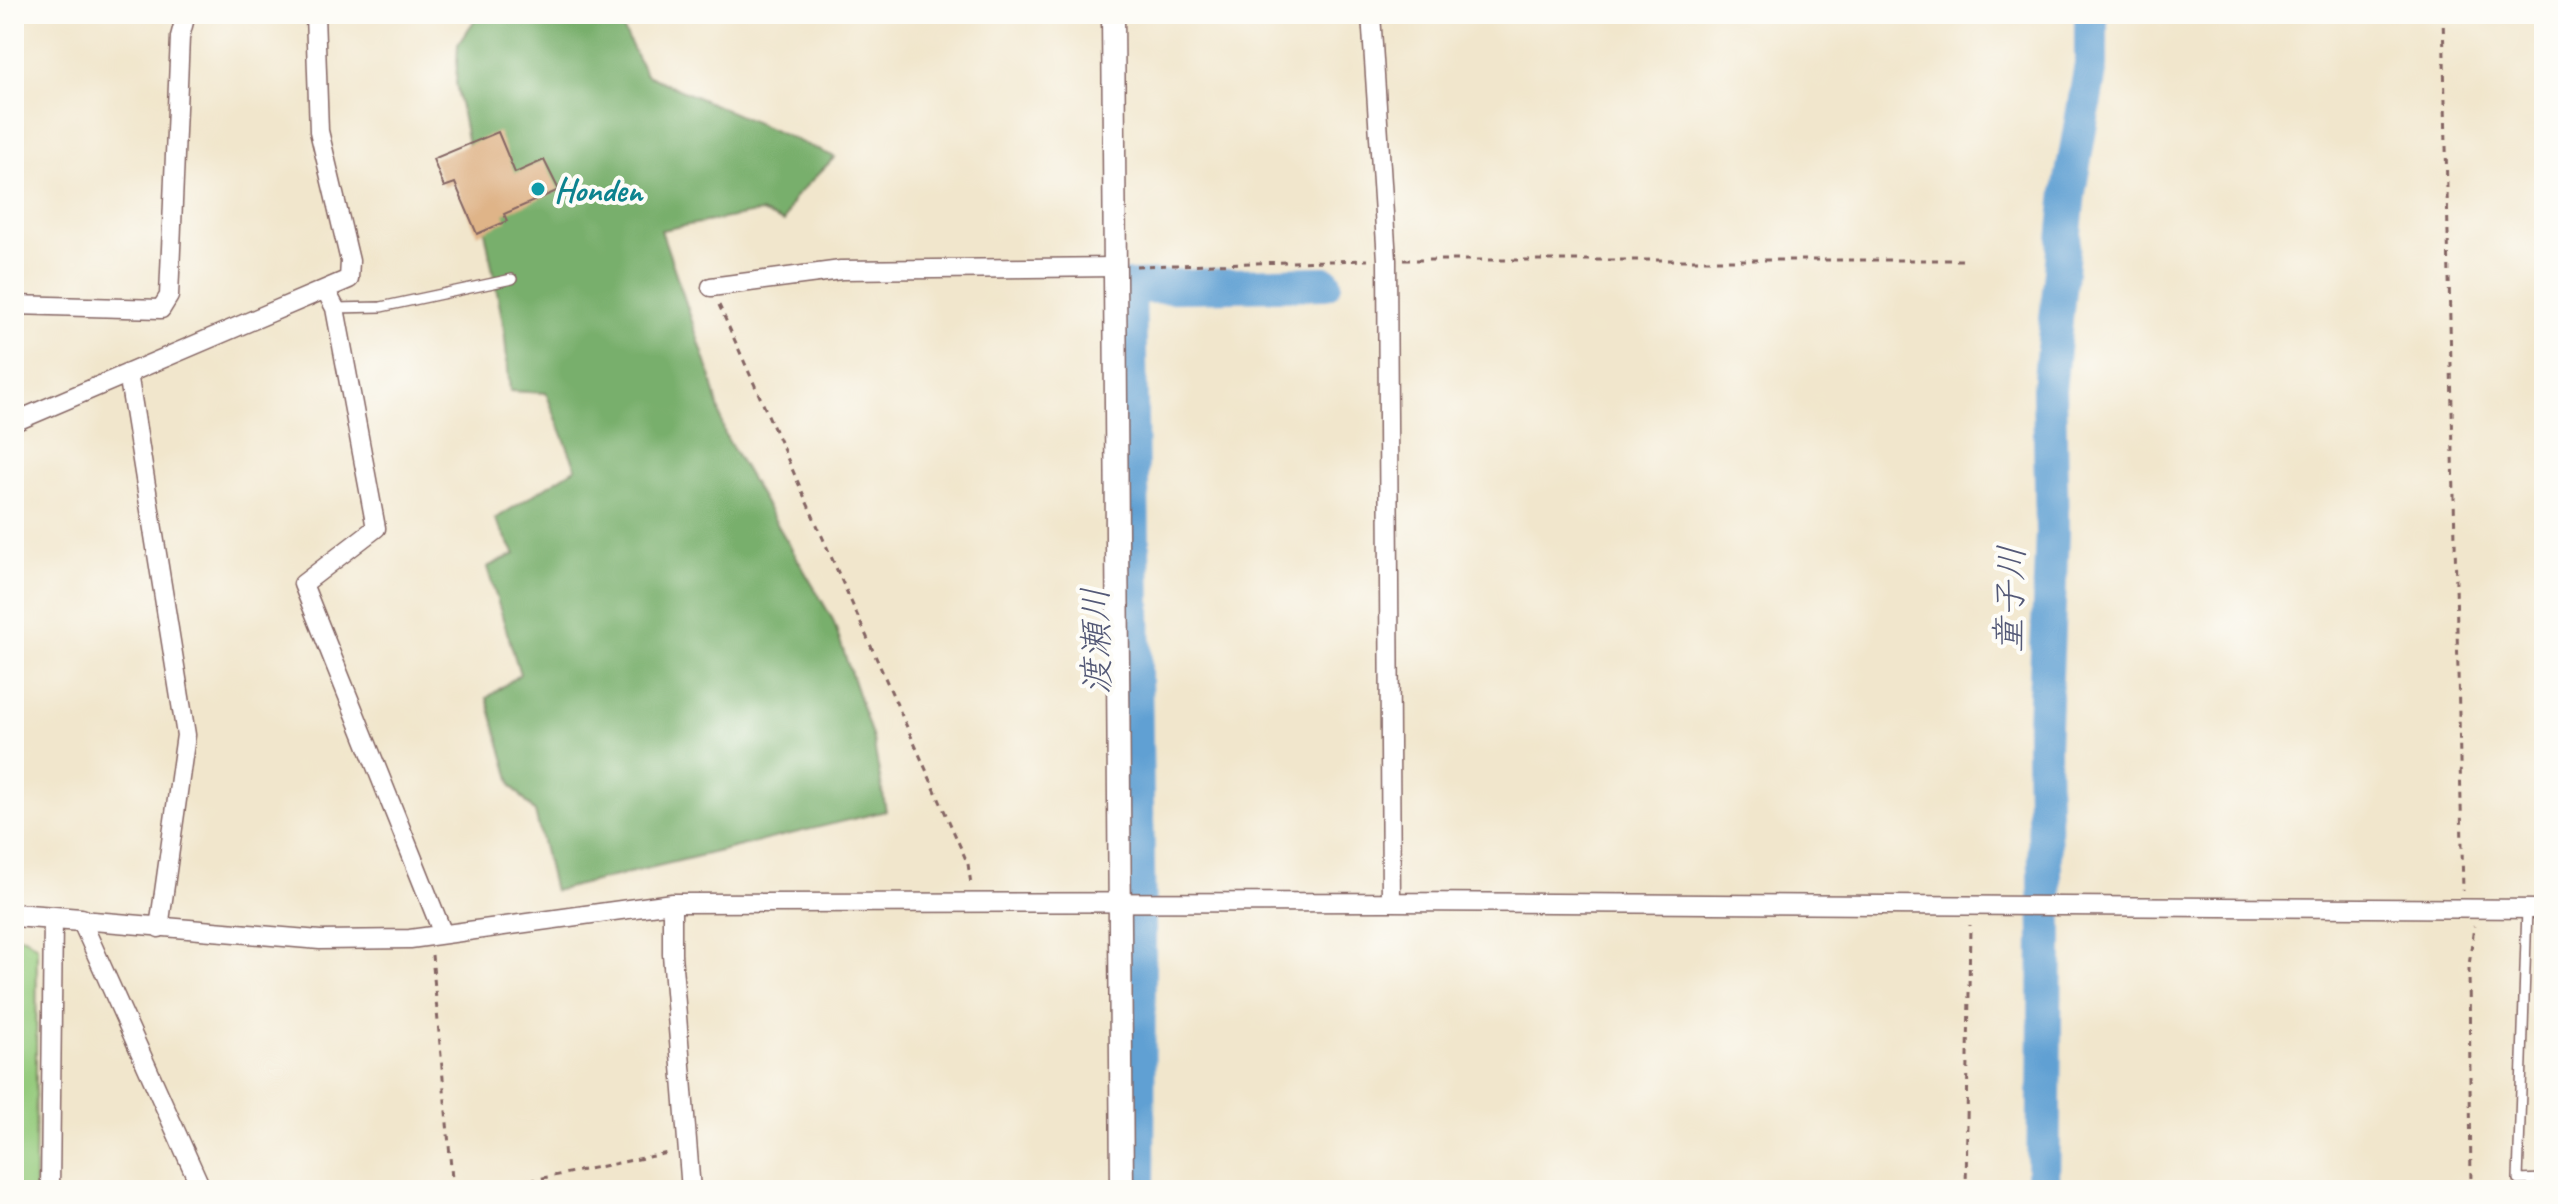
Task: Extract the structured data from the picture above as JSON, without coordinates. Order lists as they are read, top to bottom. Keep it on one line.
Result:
{"water":["童子川","渡瀬川"],"places":["Honden"]}
